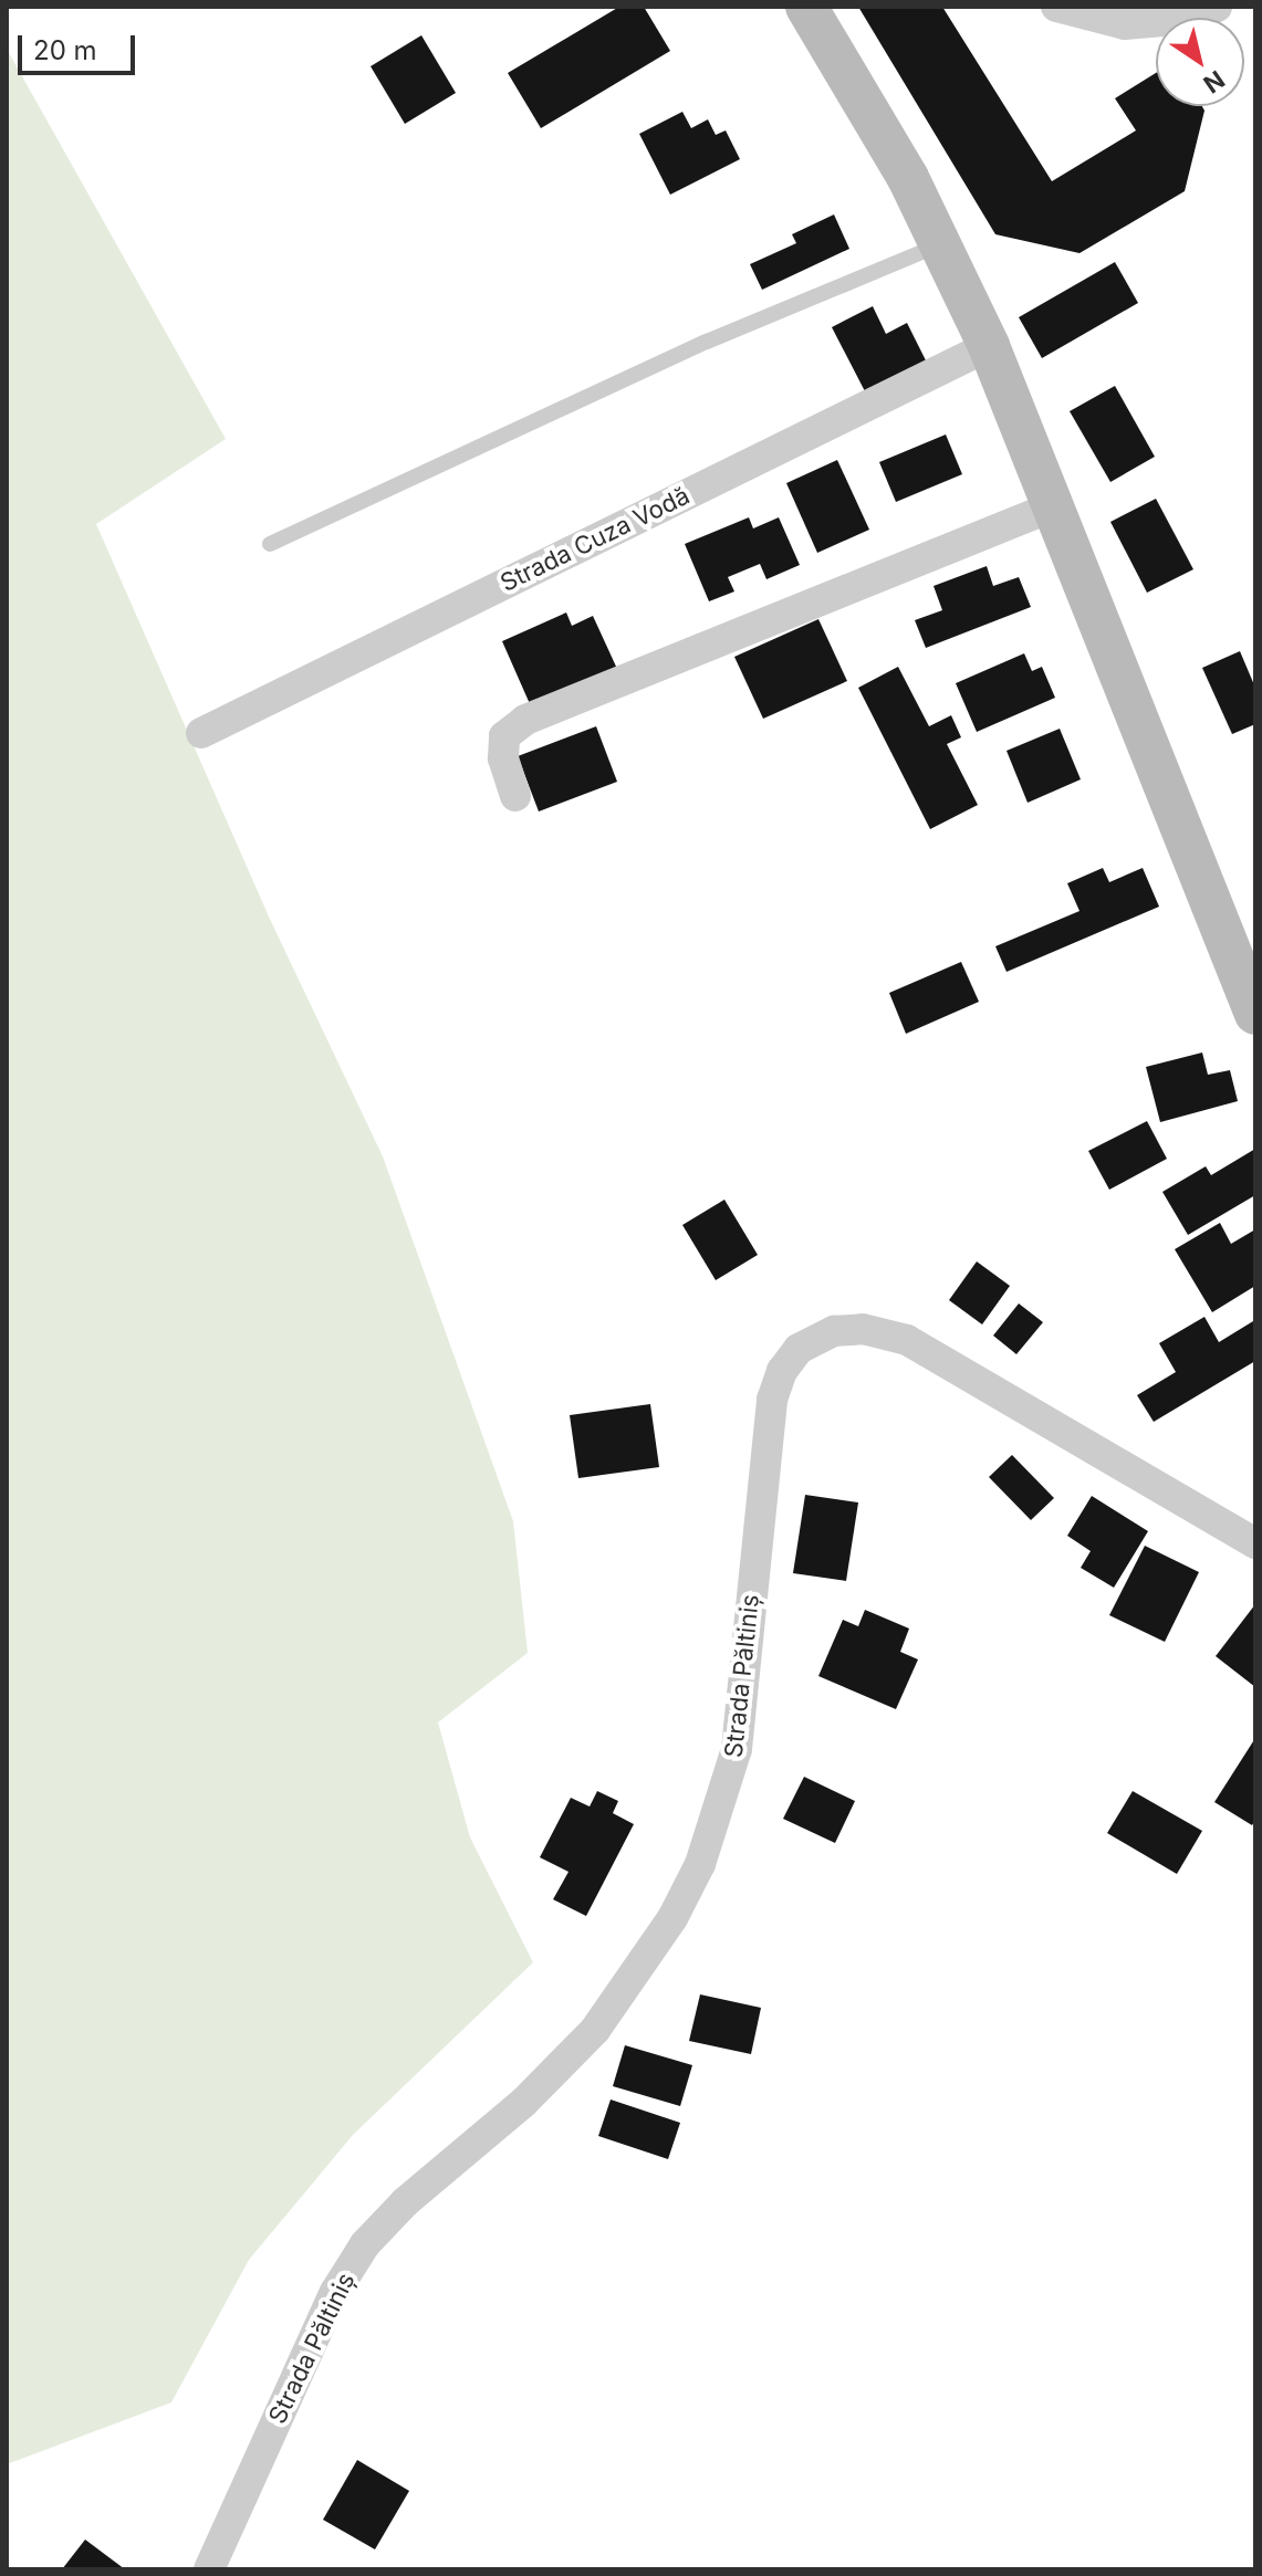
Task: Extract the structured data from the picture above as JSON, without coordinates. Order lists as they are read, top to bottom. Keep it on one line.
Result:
{"streets":{"street":["Strada Cuza Vodă","Strada Păltiniș"]},"scale_bar":"20 m","north":"bottom right"}
